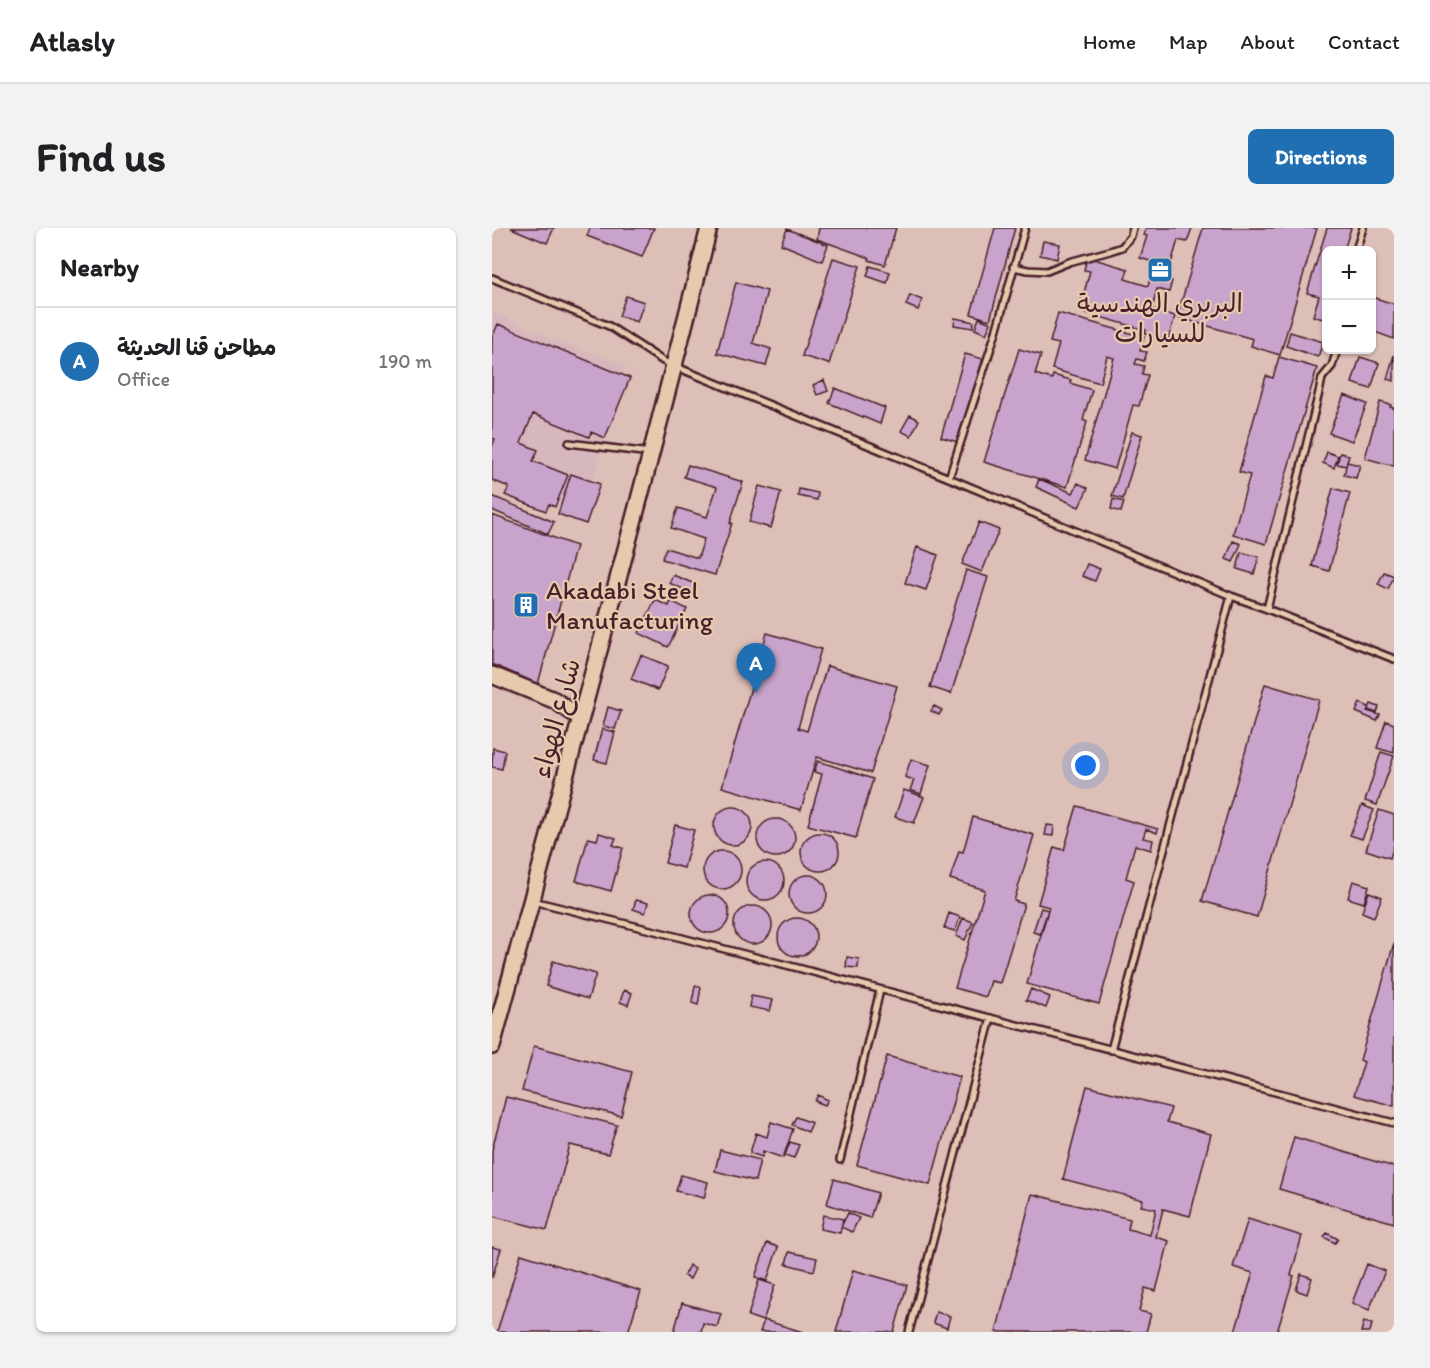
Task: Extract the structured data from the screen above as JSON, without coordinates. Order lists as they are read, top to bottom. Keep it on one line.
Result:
{"streets":{"street":["شارع الهواء"]},"places":{"office":["البربري الهندسية للسيارات"],"building":["Akadabi Steel Manufacturing"]},"page":{"header":"Atlasly","nav":["Home","Map","About","Contact"],"buttons":"Directions","title":"Find us","heading":"Nearby","map_buttons":["+","−"],"list":[{"mark":"A","name":"مطاحن قنا الحديثة","note":"Office","value":"190 m"}],"pins":"A"}}
